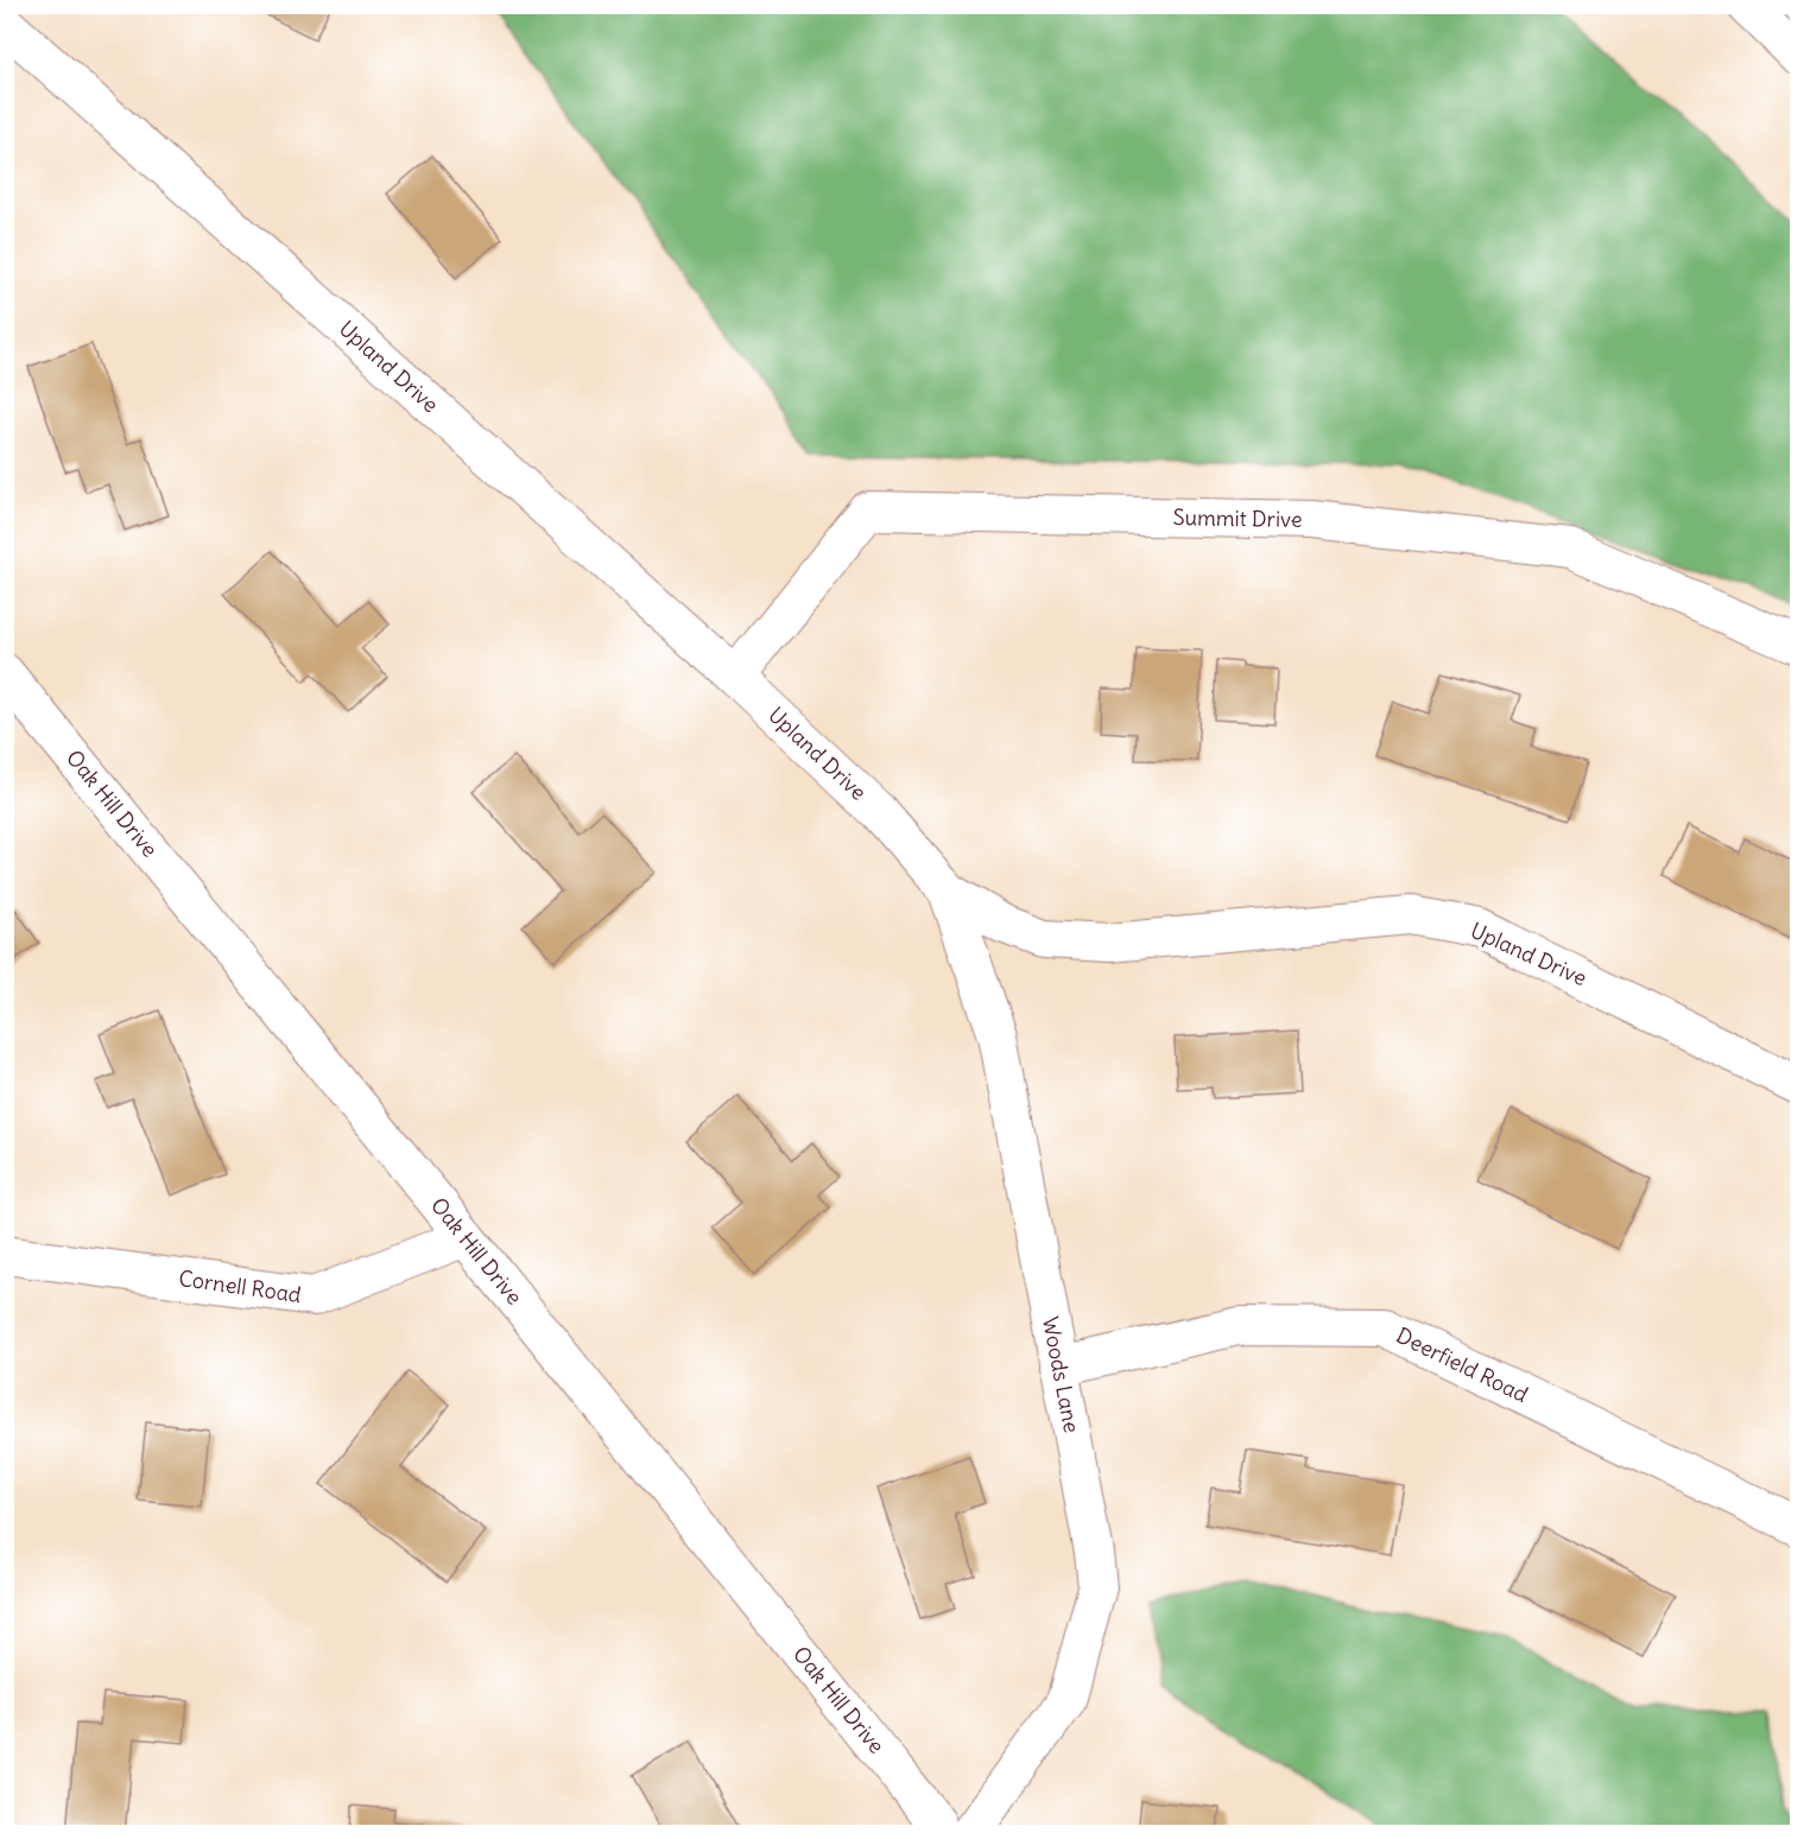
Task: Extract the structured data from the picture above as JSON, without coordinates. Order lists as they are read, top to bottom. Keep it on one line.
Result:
{"streets":{"street":["Upland Drive","Summit Drive","Oak Hill Drive","Cornell Road","Deerfield Road","Woods Lane"]},"crossings":[["Upland Drive","Summit Drive"],["Upland Drive","Woods Lane"],["Oak Hill Drive","Cornell Road"],["Deerfield Road","Woods Lane"]]}
